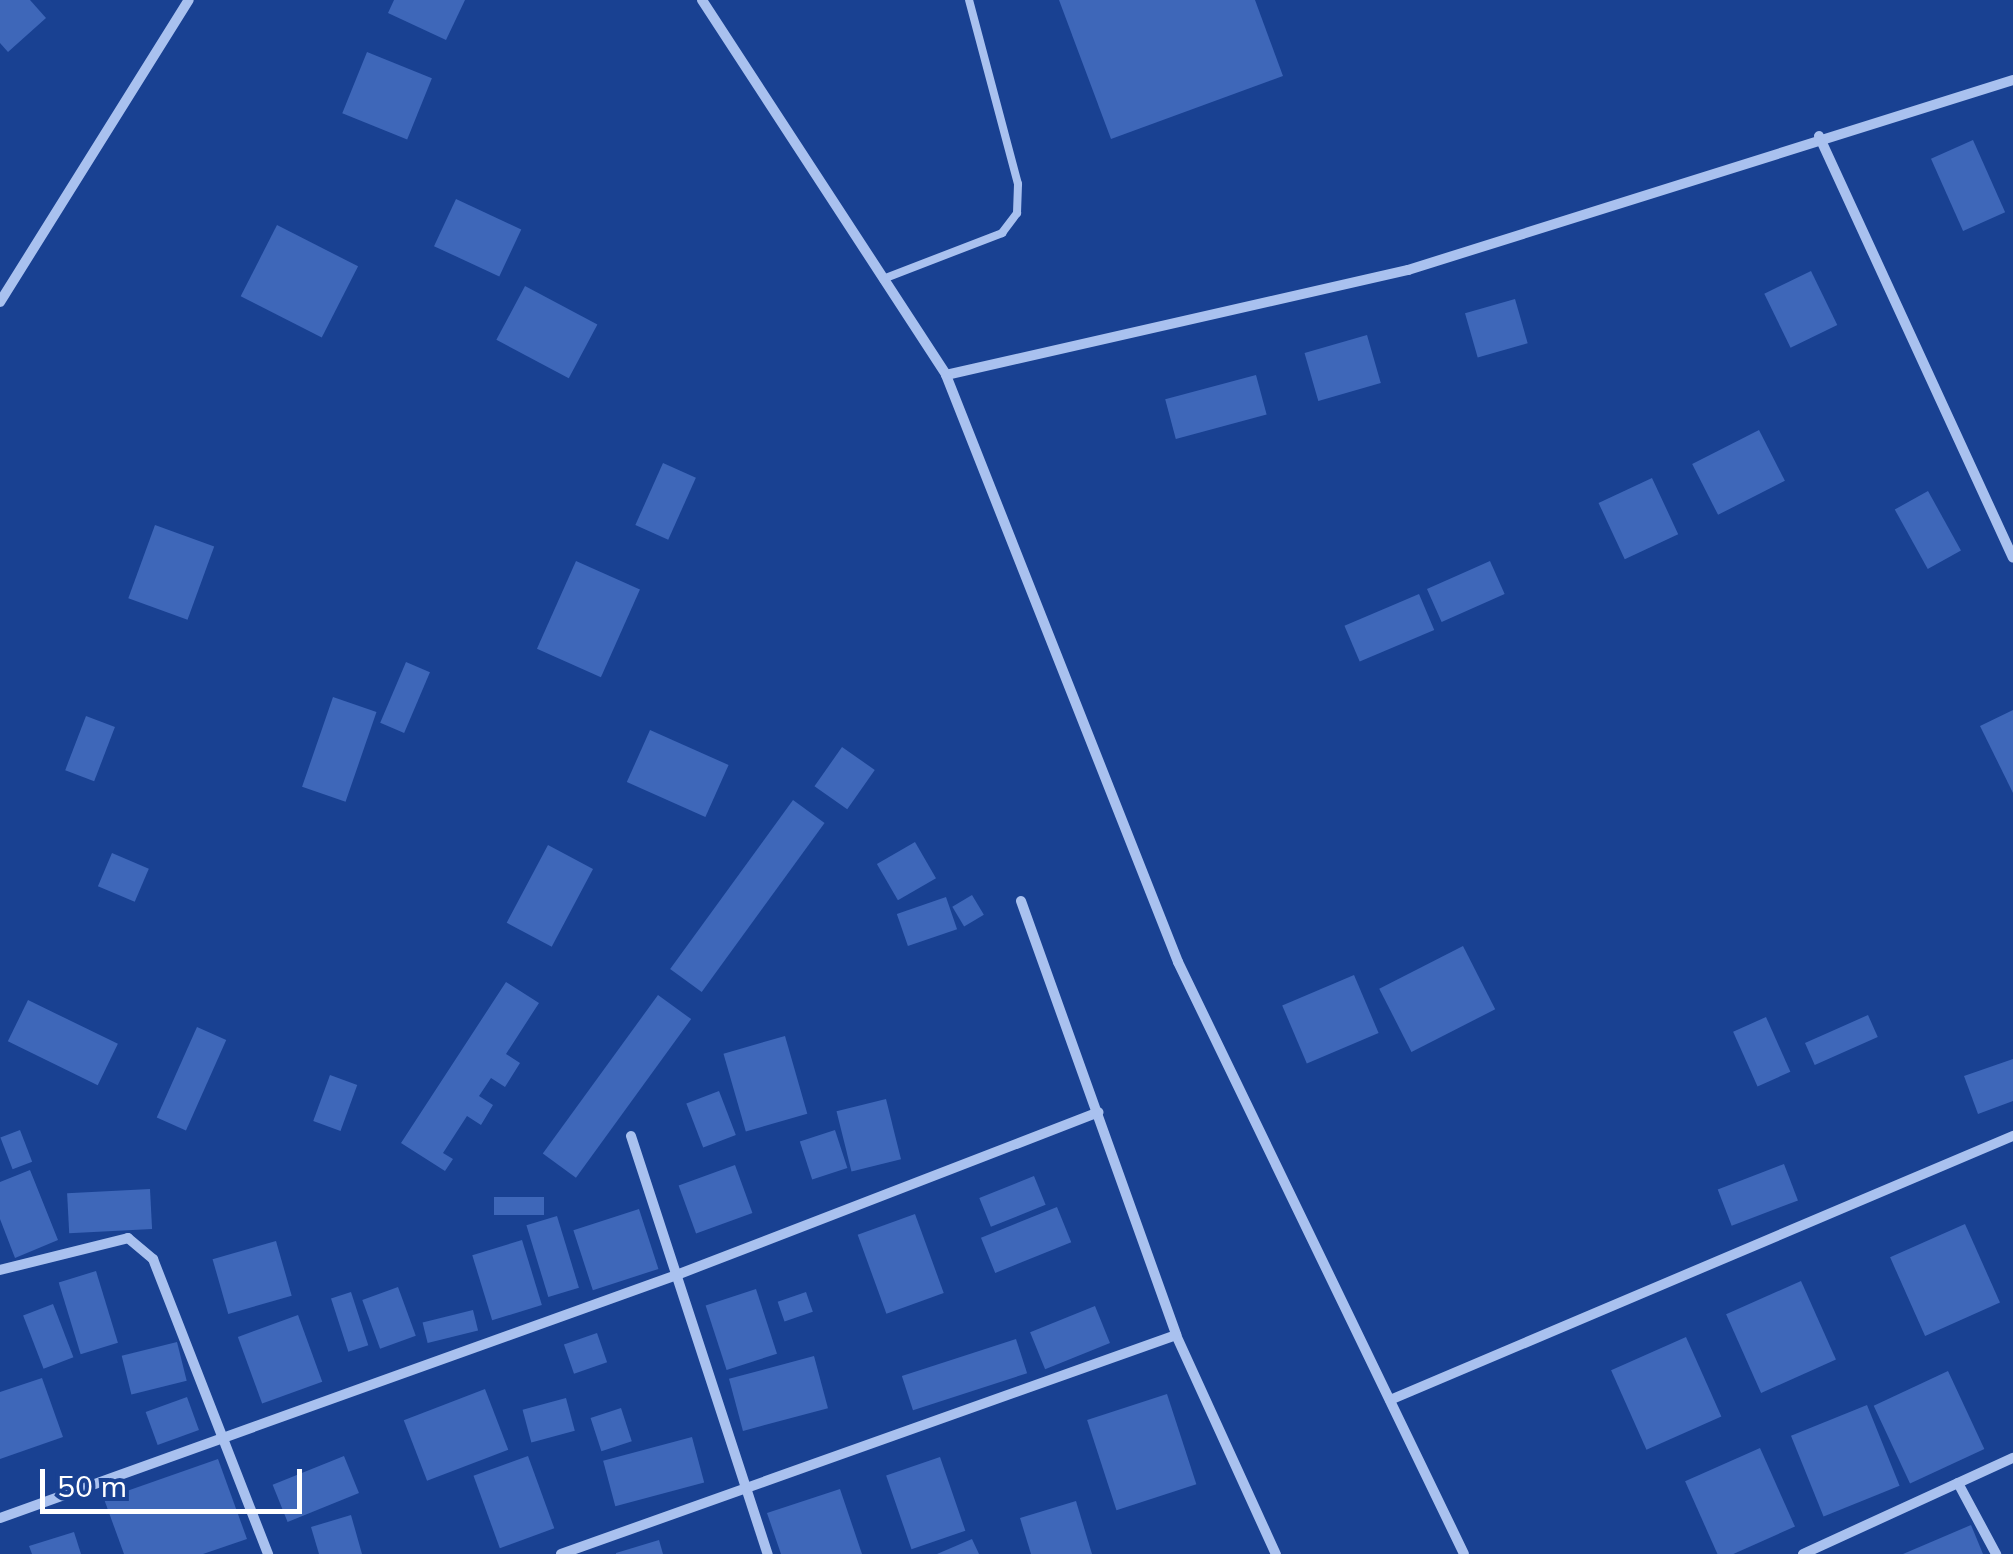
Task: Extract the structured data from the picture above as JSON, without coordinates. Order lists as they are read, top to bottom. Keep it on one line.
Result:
{"scale_bar":"50 m"}
